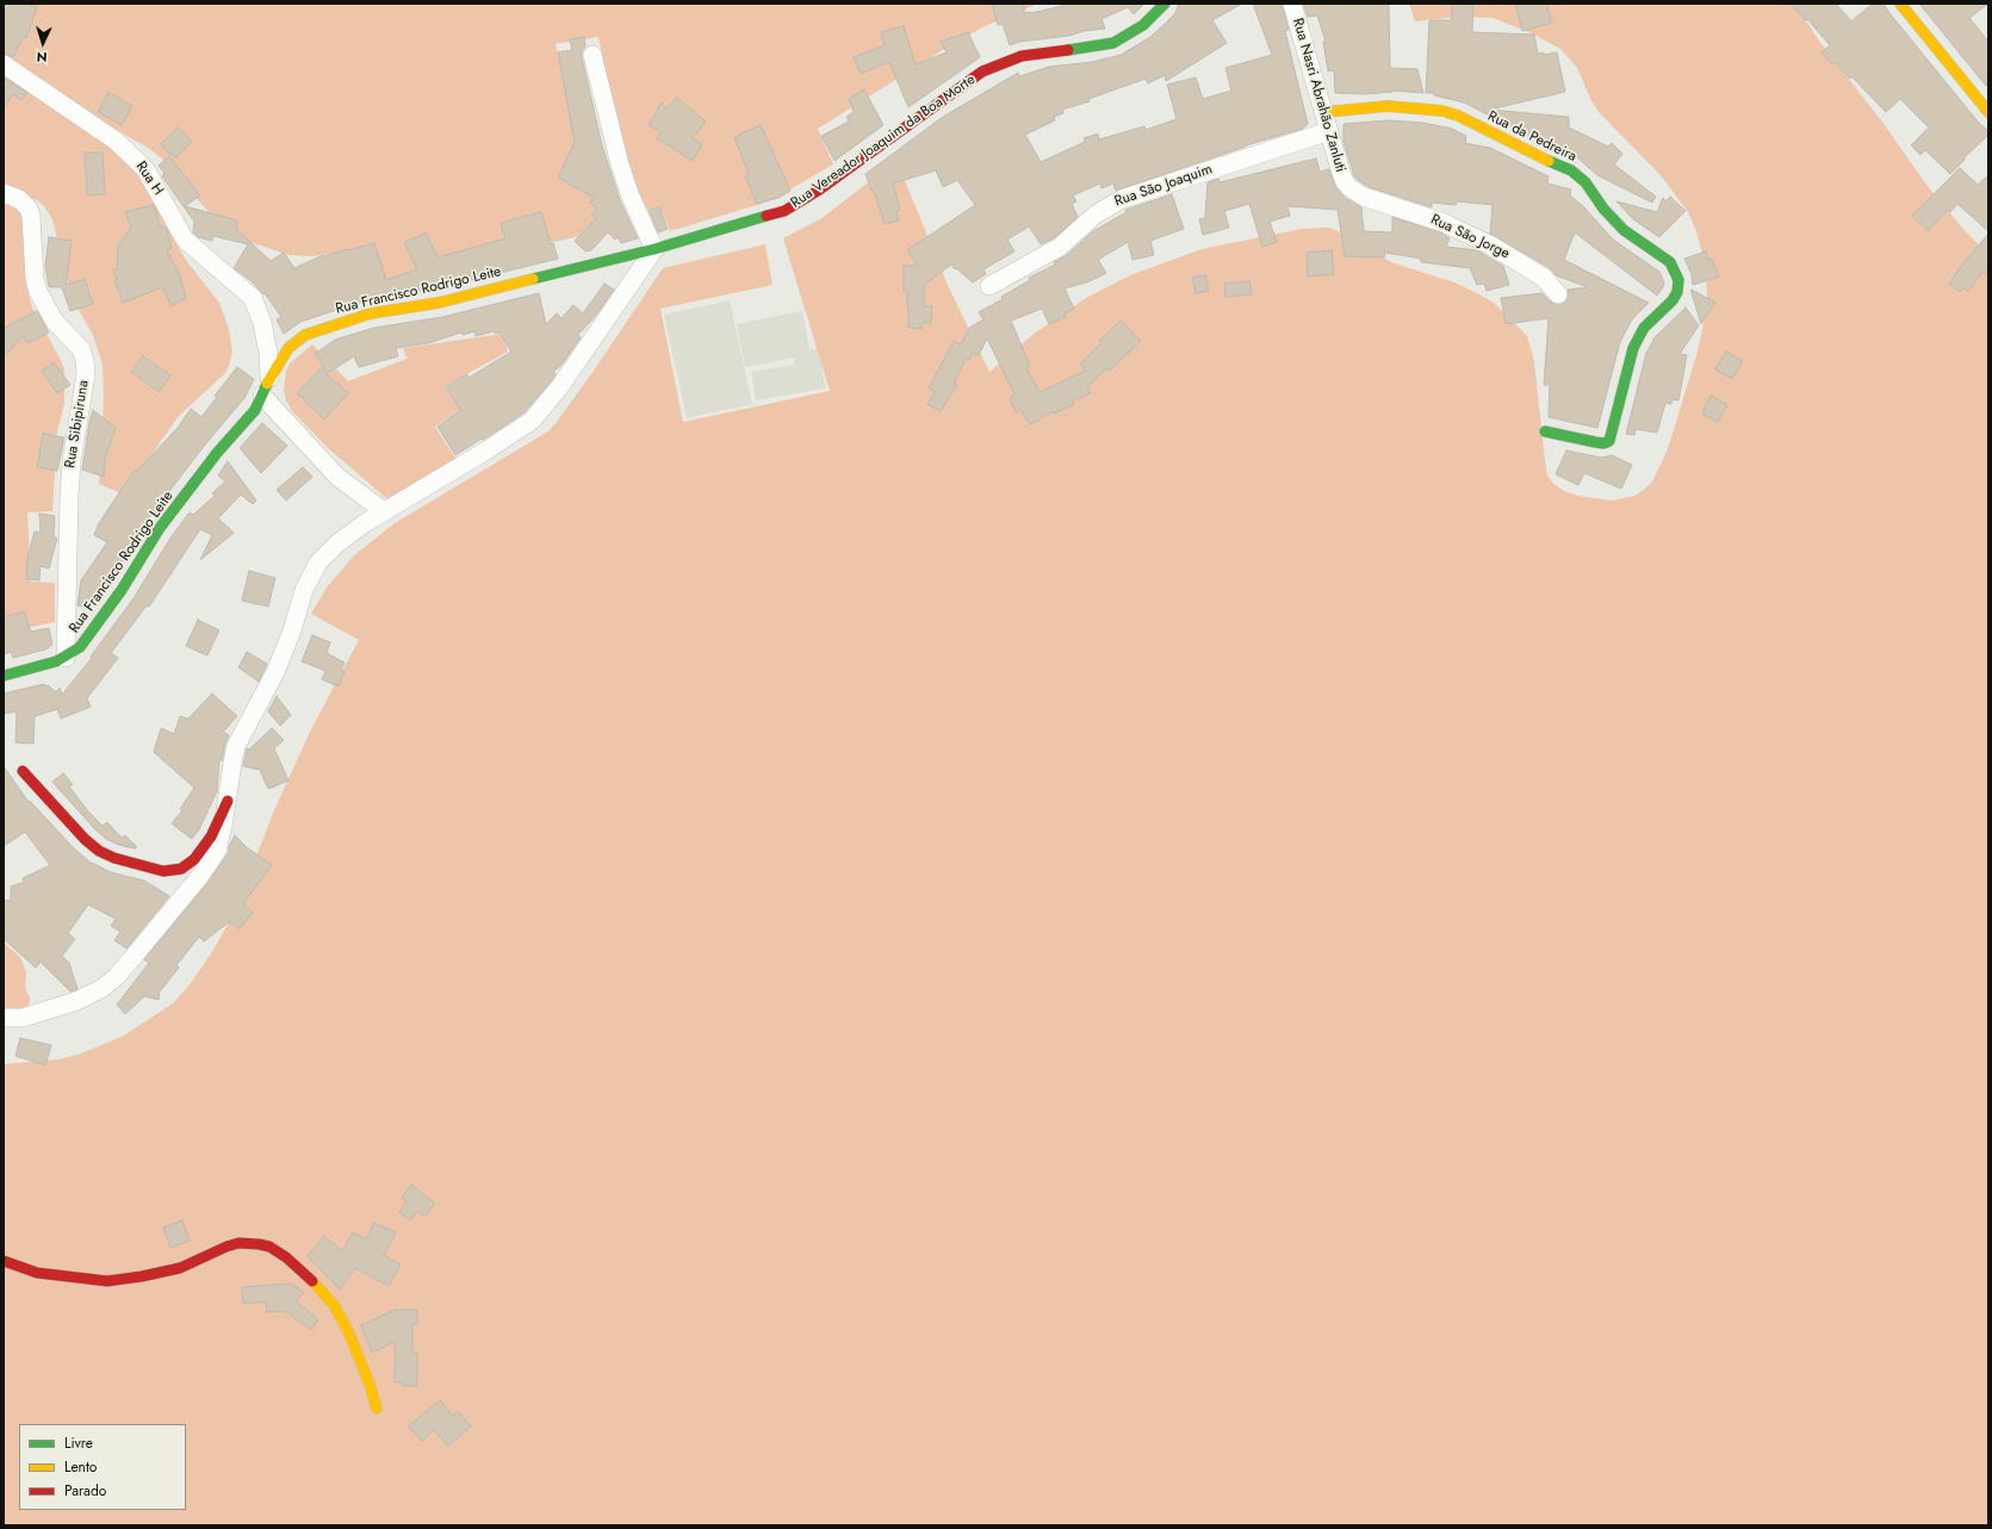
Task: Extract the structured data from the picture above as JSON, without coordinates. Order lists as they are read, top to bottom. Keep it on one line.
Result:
{"streets":{"street":["Rua Nasri Abrahão Zanluti","Rua da Pedreira","Rua Vereador Joaquim da Boa Morte","Rua H","Rua São Joaquim","Rua São Jorge","Rua Francisco Rodrigo Leite","Rua Sibipiruna"]},"crossings":[["Rua Nasri Abrahão Zanluti","Rua da Pedreira"],["Rua Nasri Abrahão Zanluti","Rua São Joaquim"],["Rua Nasri Abrahão Zanluti","Rua São Jorge"],["Rua Vereador Joaquim da Boa Morte","Rua Francisco Rodrigo Leite"],["Rua H","Rua Francisco Rodrigo Leite"],["Rua Francisco Rodrigo Leite","Rua Sibipiruna"]],"legend":["Livre","Lento","Parado"],"north":"bottom"}
